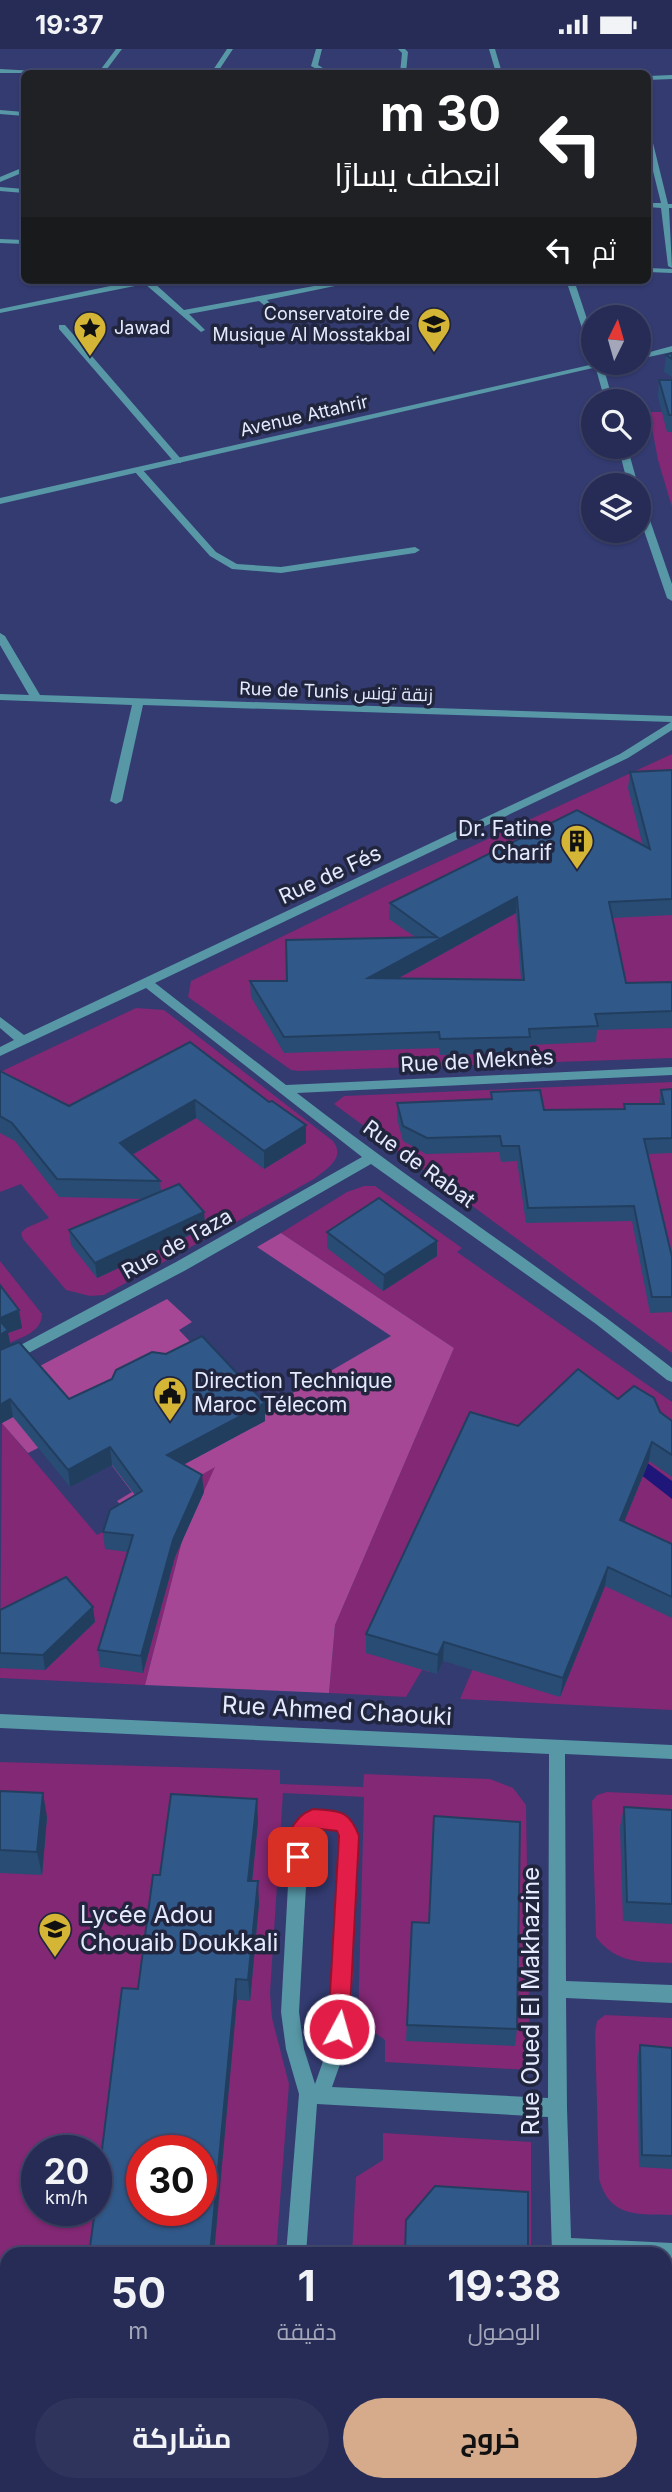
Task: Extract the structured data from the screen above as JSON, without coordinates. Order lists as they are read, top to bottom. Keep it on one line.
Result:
{"streets":{"street":["Avenue Attahrir","Rue de Tunis زنقة تونس","Rue de Fés","Rue de Meknès","Rue de Rabat","Rue de Taza","Rue Ahmed Chaouki","Rue Oued El Makhazine"]},"crossings":[["Rue de Fés","Rue de Rabat"],["Rue de Meknès","Rue de Rabat"],["Rue de Rabat","Rue de Taza"],["Rue Ahmed Chaouki","Rue Oued El Makhazine"]],"places":{"school or university":["Conservatoire de Musique Al Mosstakbal","Lycée Adou Chouaib Doukkali"],"place":["Jawad"],"building":["Dr. Fatine Charif"],"public building":["Direction Technique Maroc Télecom"]},"north":"top","page":{"status":"19:37","turn":["30 m","انعطف يسارًا"],"then":"ثم","speed":"20 km/h","limit":"30","eta":["19:38","الوصول","1","دقيقة","50","m"],"buttons":["خروج","مشاركة"]}}
